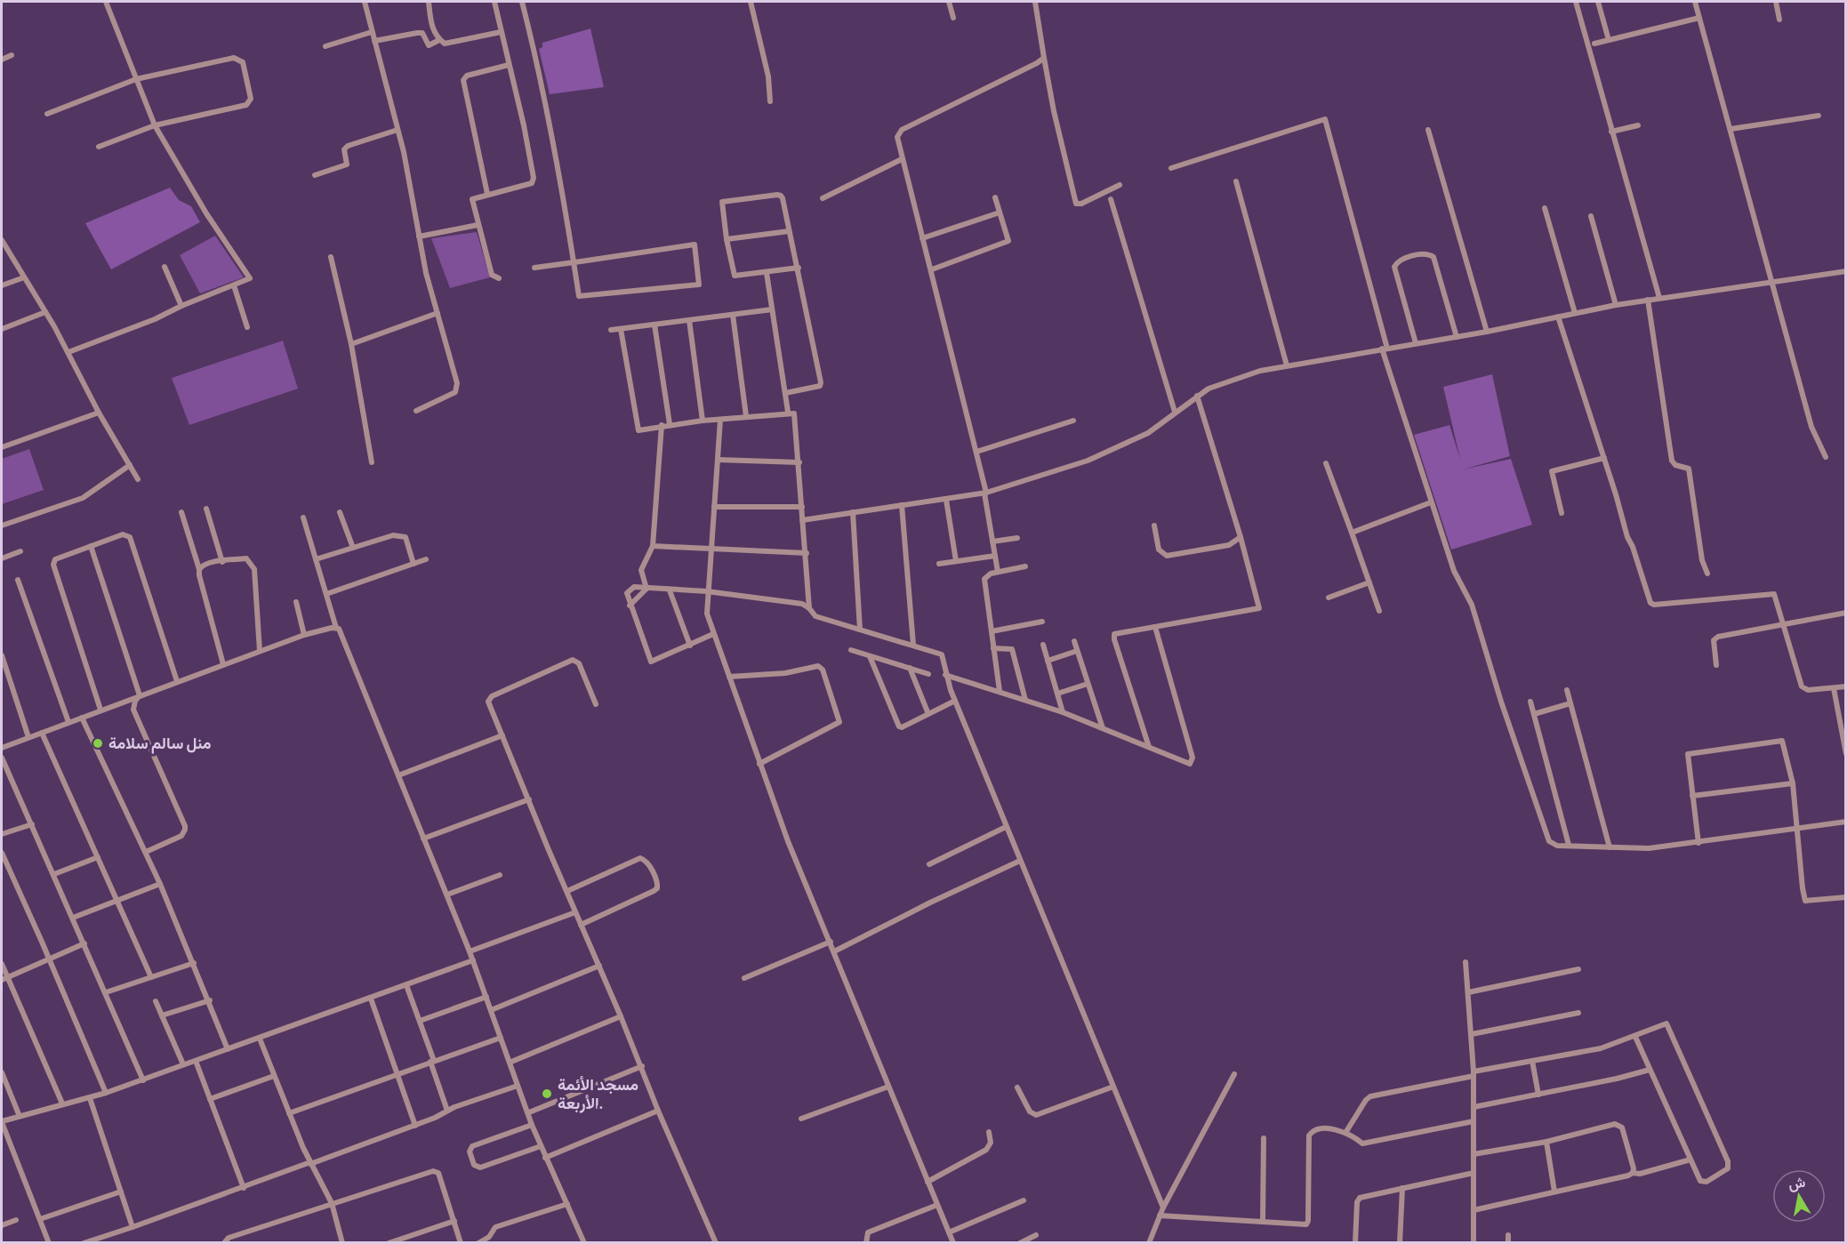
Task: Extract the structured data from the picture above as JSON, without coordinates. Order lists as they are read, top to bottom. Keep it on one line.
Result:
{"places":["منل سالم سلامة","مسجد الأئمة الأربعة."],"north":"top"}
